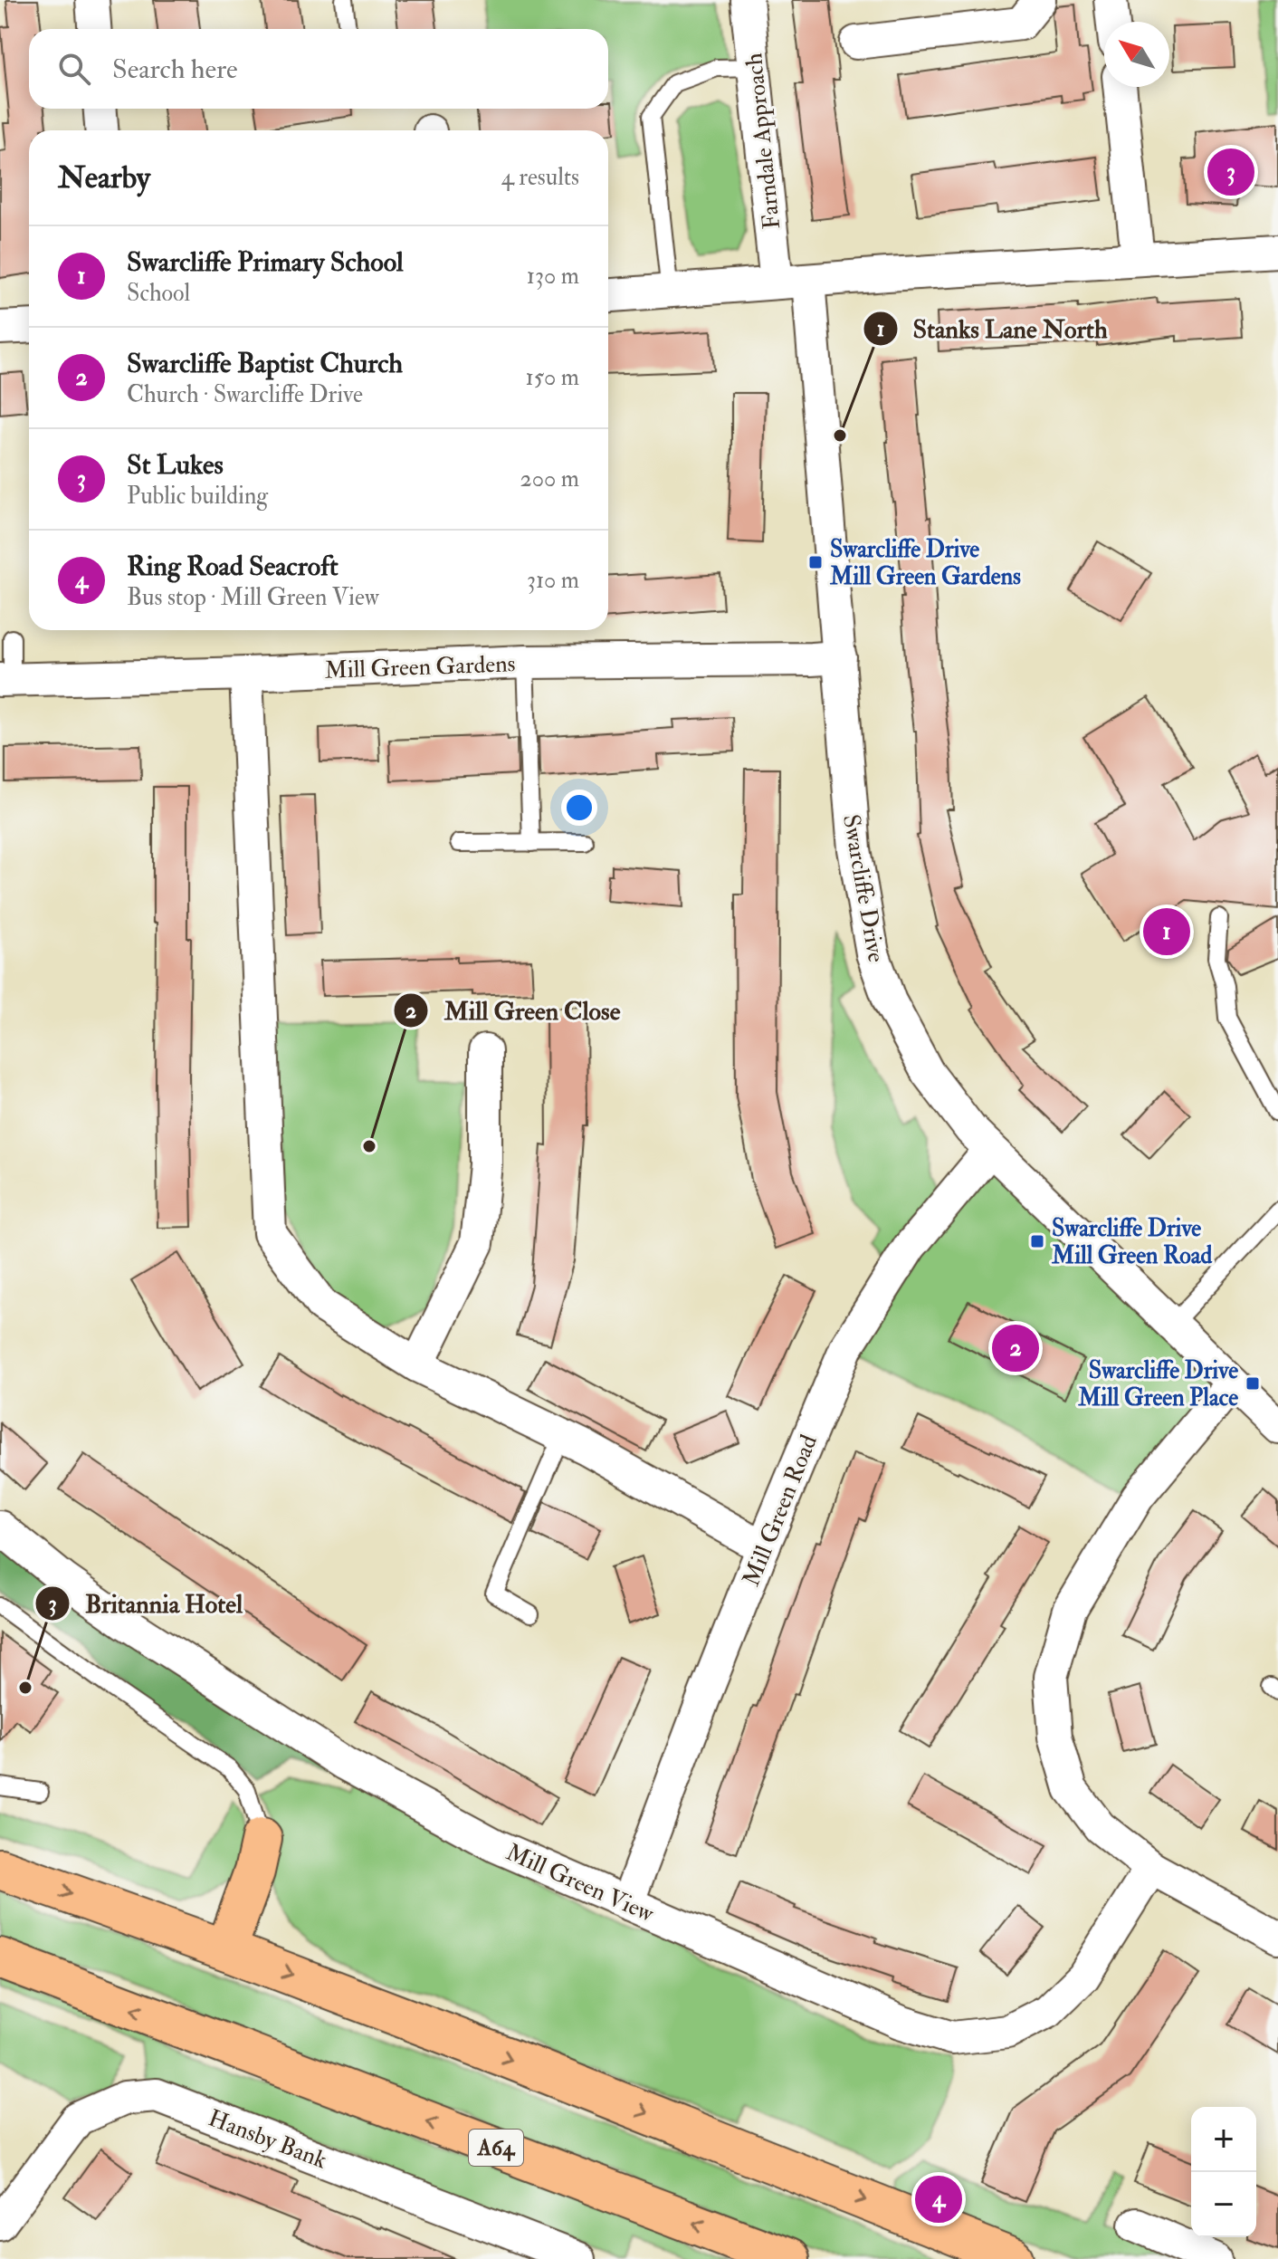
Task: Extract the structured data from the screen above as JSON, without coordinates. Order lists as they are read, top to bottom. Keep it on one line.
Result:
{"streets":{"highway":["A64"],"street":["Farndale Approach","Mill Green Gardens","Swarcliffe Drive","Mill Green Road","Mill Green View","Hansby Bank"]},"crossings":[["Farndale Approach","Swarcliffe Drive"],["Mill Green Gardens","Swarcliffe Drive"],["Swarcliffe Drive","Mill Green Road"],["Mill Green Road","Mill Green View"]],"places":{"other":["Stanks Lane North","Mill Green Close","Britannia Hotel"],"transit":["Swarcliffe Drive Mill Green Gardens","Swarcliffe Drive Mill Green Road","Swarcliffe Drive Mill Green Place"]},"north":"top left","page":{"search":"Search here","heading":["Nearby","4 results"],"pins":["3","1","2","4"],"list":[{"mark":"1","name":"Swarcliffe Primary School","note":"School","value":"130 m"},{"mark":"2","name":"Swarcliffe Baptist Church","note":"Church · Swarcliffe Drive","value":"150 m"},{"mark":"3","name":"St Lukes","note":"Public building","value":"200 m"},{"mark":"4","name":"Ring Road Seacroft","note":"Bus stop · Mill Green View","value":"310 m"}],"map_buttons":["+","−"]}}
